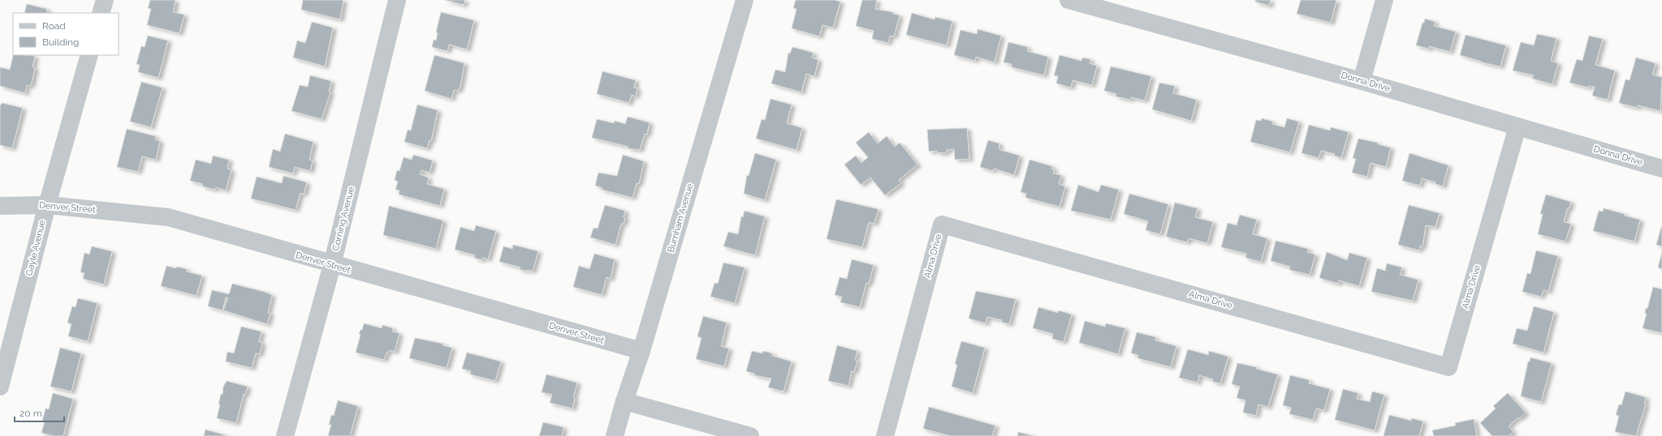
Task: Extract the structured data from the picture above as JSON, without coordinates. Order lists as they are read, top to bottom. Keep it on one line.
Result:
{"streets":{"street":["Donna Drive","Denver Street","Burnham Avenue","Corning Avenue","Gayle Avenue","Alma Drive"]},"crossings":[["Donna Drive","Alma Drive"],["Denver Street","Burnham Avenue"],["Denver Street","Corning Avenue"],["Denver Street","Gayle Avenue"]],"legend":["Road","Building"],"scale_bar":"20 m"}
